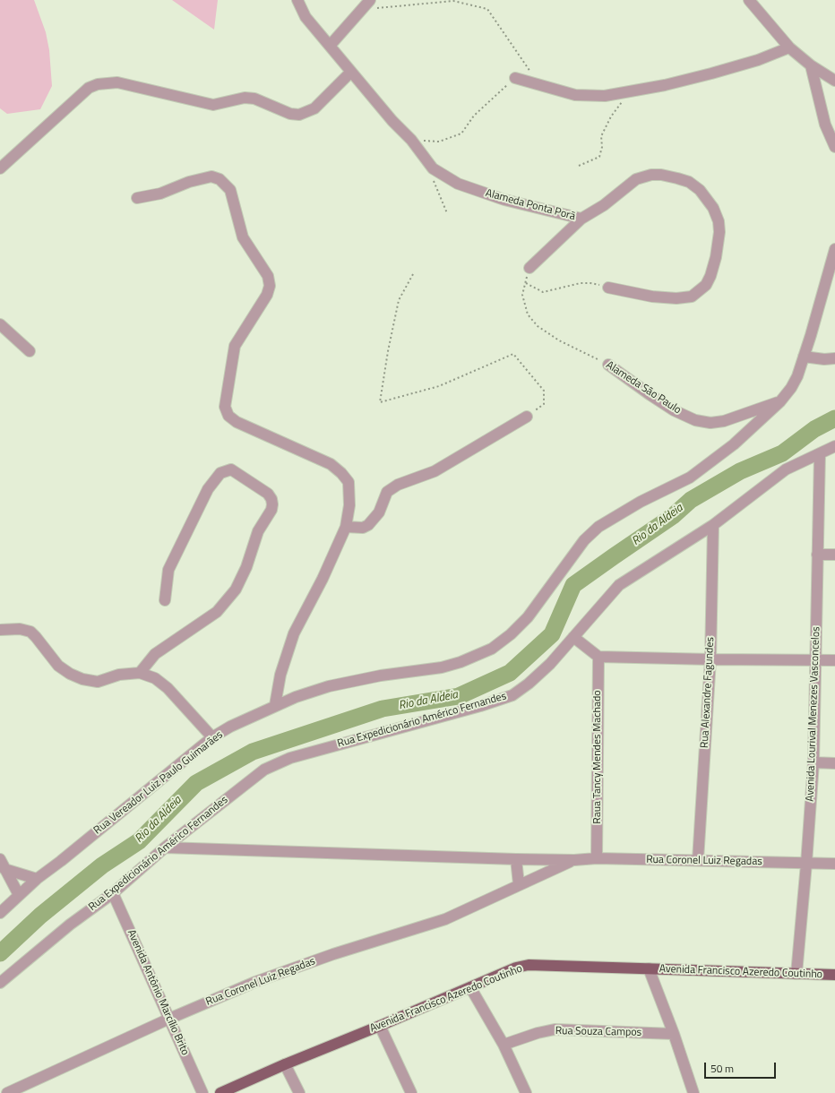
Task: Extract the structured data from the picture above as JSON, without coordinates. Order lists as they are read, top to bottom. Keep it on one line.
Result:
{"streets":{"main road":["Avenida Francisco Azeredo Coutinho"],"street":["Alameda Ponta Porã","Alameda São Paulo","Rua Alexandre Fagundes","Avenida Lourival Menezes Vasconcelos","Rua Expedicionário Américo Fernandes","Raua Tancy Mendes Machado","Rua Vereador Luiz Paulo Guimarães","Rua Coronel Luiz Regadas","Avenida Antônio Marcílio Brito","Rua Souza Campos"]},"crossings":[["Alameda São Paulo","Rua Vereador Luiz Paulo Guimarães"],["Rua Alexandre Fagundes","Rua Expedicionário Américo Fernandes"],["Rua Alexandre Fagundes","Rua Coronel Luiz Regadas"],["Avenida Lourival Menezes Vasconcelos","Rua Expedicionário Américo Fernandes"],["Avenida Lourival Menezes Vasconcelos","Rua Coronel Luiz Regadas"],["Avenida Lourival Menezes Vasconcelos","Avenida Francisco Azeredo Coutinho"],["Rua Expedicionário Américo Fernandes","Rua Coronel Luiz Regadas"],["Rua Expedicionário Américo Fernandes","Avenida Antônio Marcílio Brito"],["Raua Tancy Mendes Machado","Rua Coronel Luiz Regadas"],["Rua Coronel Luiz Regadas","Avenida Antônio Marcílio Brito"]],"water":["Rio da Aldeia"],"scale_bar":"50 m"}
